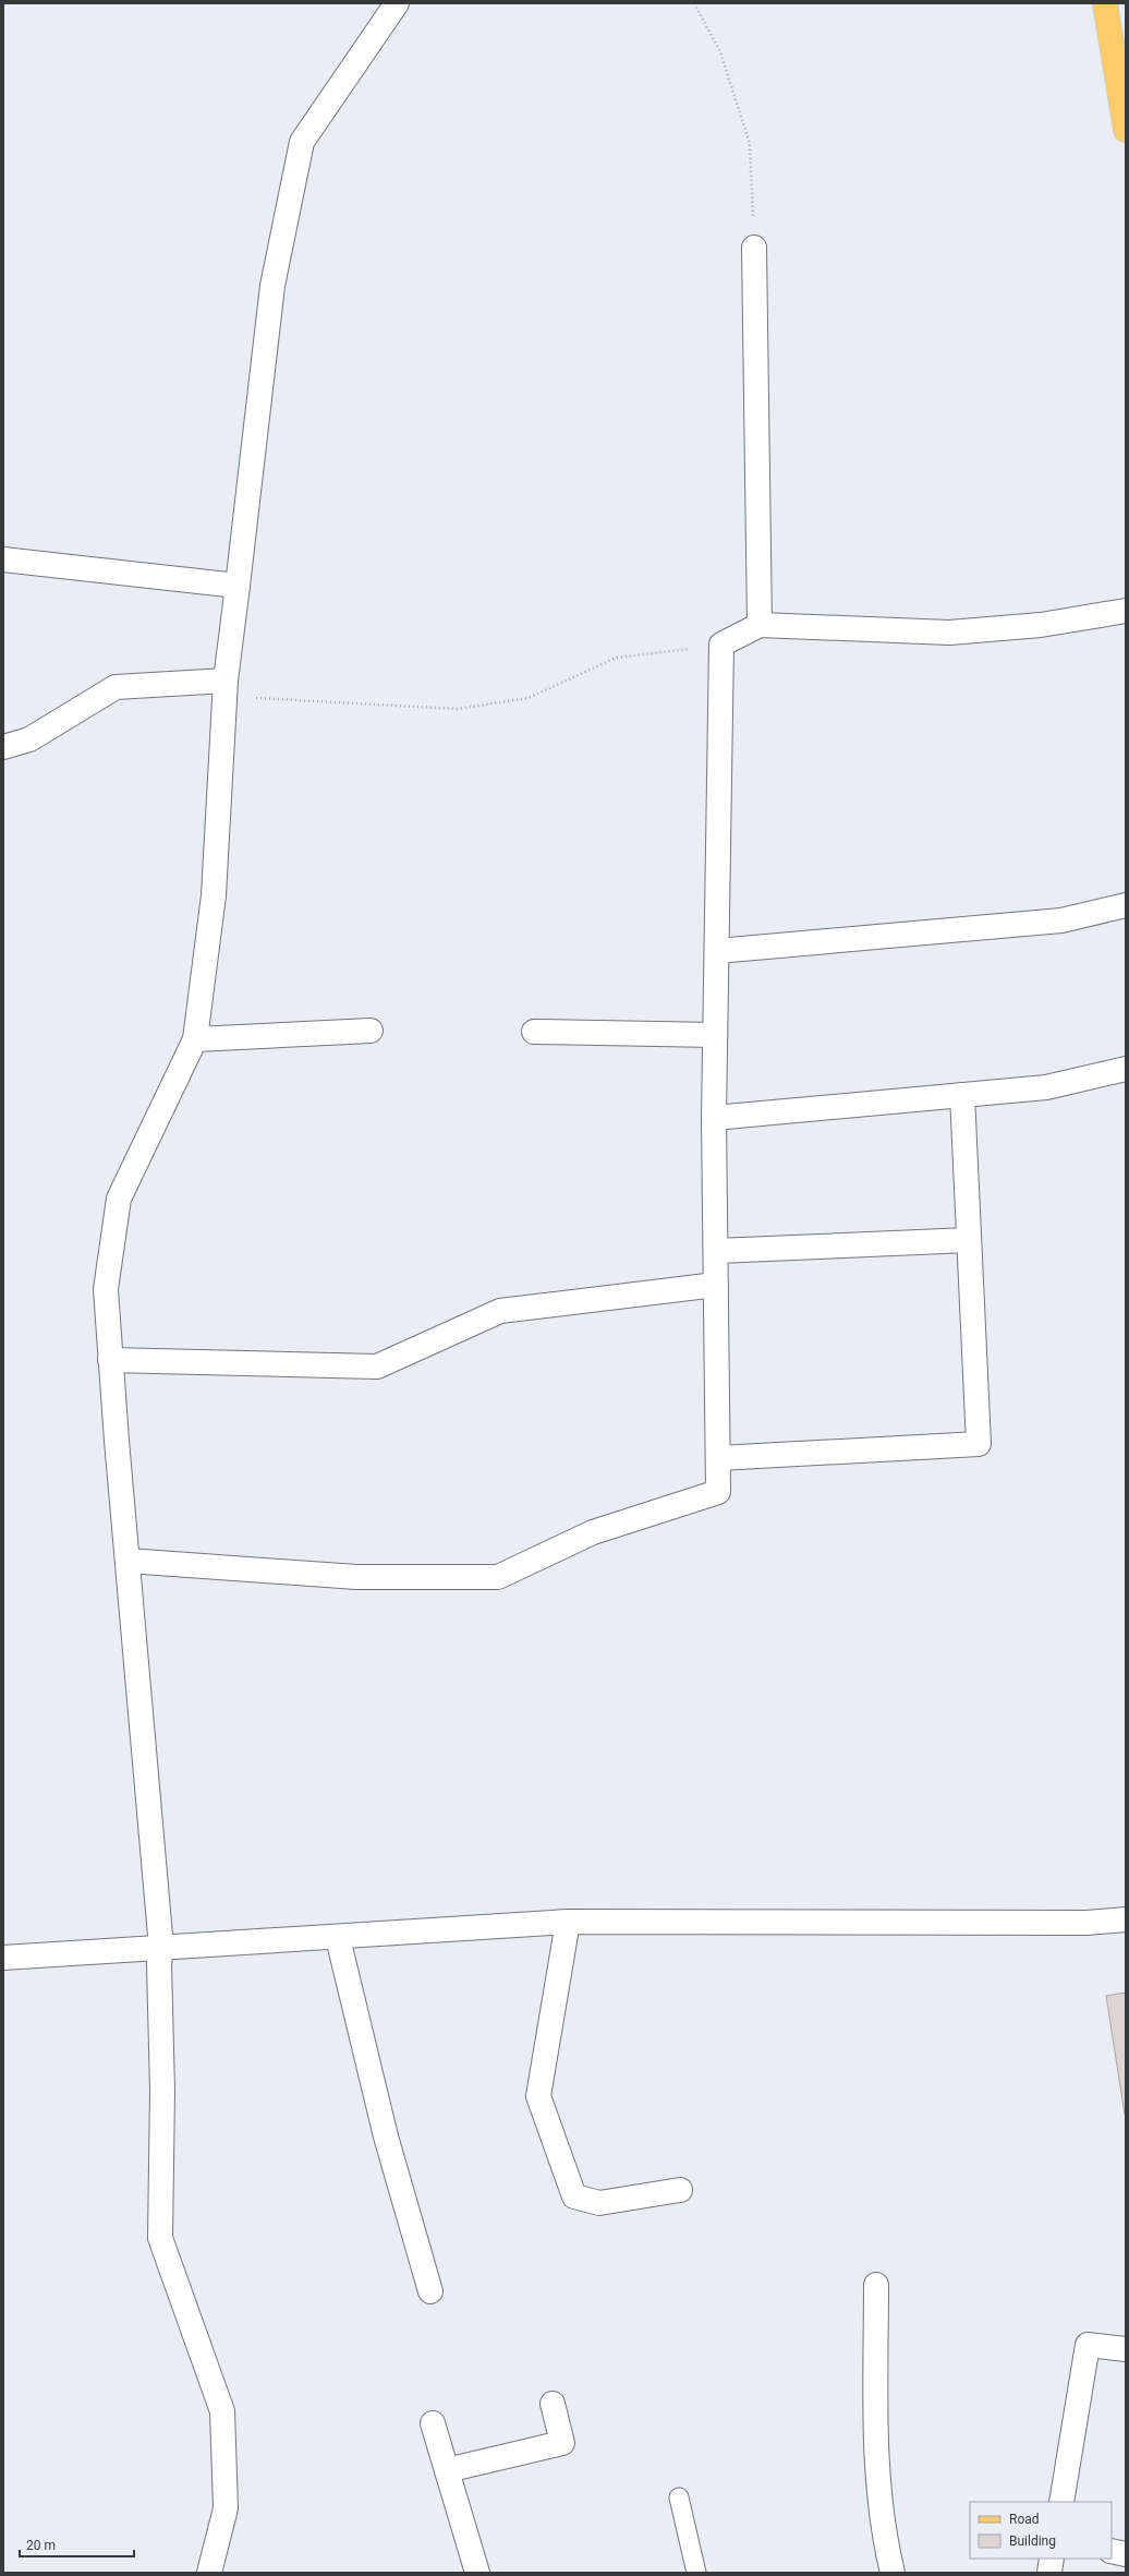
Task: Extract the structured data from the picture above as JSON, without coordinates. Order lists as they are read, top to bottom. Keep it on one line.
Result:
{"legend":["Road","Building"],"scale_bar":"20 m"}
